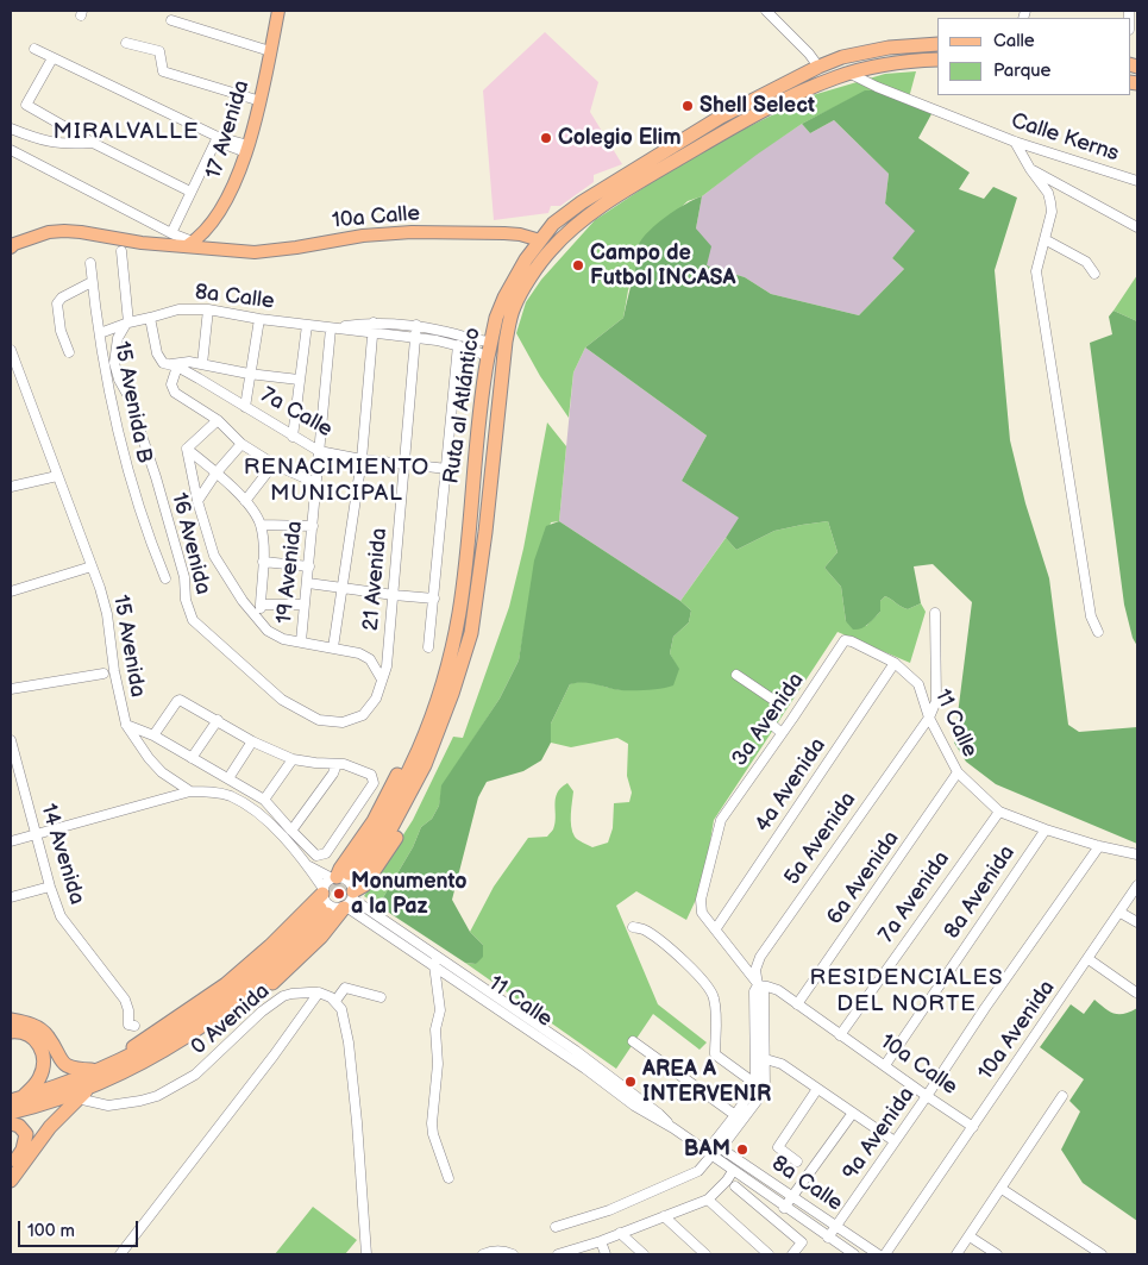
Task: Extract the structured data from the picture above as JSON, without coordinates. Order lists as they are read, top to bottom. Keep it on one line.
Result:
{"streets":{"highway":["Ruta al Atlántico"],"main road":["17 Avenida","10a Calle"],"street":["Calle Kerns","8a Calle","15 Avenida B","7a Calle","16 Avenida","19 Avenida","21 Avenida","15 Avenida","3a Avenida","11 Calle","4a Avenida","5a Avenida","14 Avenida","6a Avenida","8a Avenida","7a Avenida","0 Avenida","10a Avenida","9a Avenida"]},"crossings":[["17 Avenida","10a Calle"],["Calle Kerns","Ruta al Atlántico"],["10a Calle","Ruta al Atlántico"],["10a Calle","5a Avenida"],["10a Calle","6a Avenida"],["10a Calle","8a Avenida"],["10a Calle","7a Avenida"],["10a Calle","10a Avenida"],["10a Calle","9a Avenida"],["8a Calle","15 Avenida B"],["8a Calle","Ruta al Atlántico"],["8a Calle","16 Avenida"],["8a Calle","19 Avenida"],["8a Calle","21 Avenida"],["8a Calle","9a Avenida"],["Ruta al Atlántico","15 Avenida"],["Ruta al Atlántico","11 Calle"],["7a Calle","19 Avenida"],["7a Calle","21 Avenida"],["16 Avenida","21 Avenida"],["15 Avenida","11 Calle"],["3a Avenida","11 Calle"],["3a Avenida","4a Avenida"],["11 Calle","4a Avenida"],["11 Calle","5a Avenida"],["11 Calle","6a Avenida"],["11 Calle","8a Avenida"],["11 Calle","7a Avenida"],["11 Calle","9a Avenida"]],"districts":["MIRALVALLE","RENACIMIENTO MUNICIPAL","RESIDENCIALES DEL NORTE"],"places":["Shell Select","Colegio Elim","Campo de Futbol INCASA","Monumento a la Paz","AREA A INTERVENIR","BAM"],"legend":["Calle","Parque"],"scale_bar":"100 m"}
